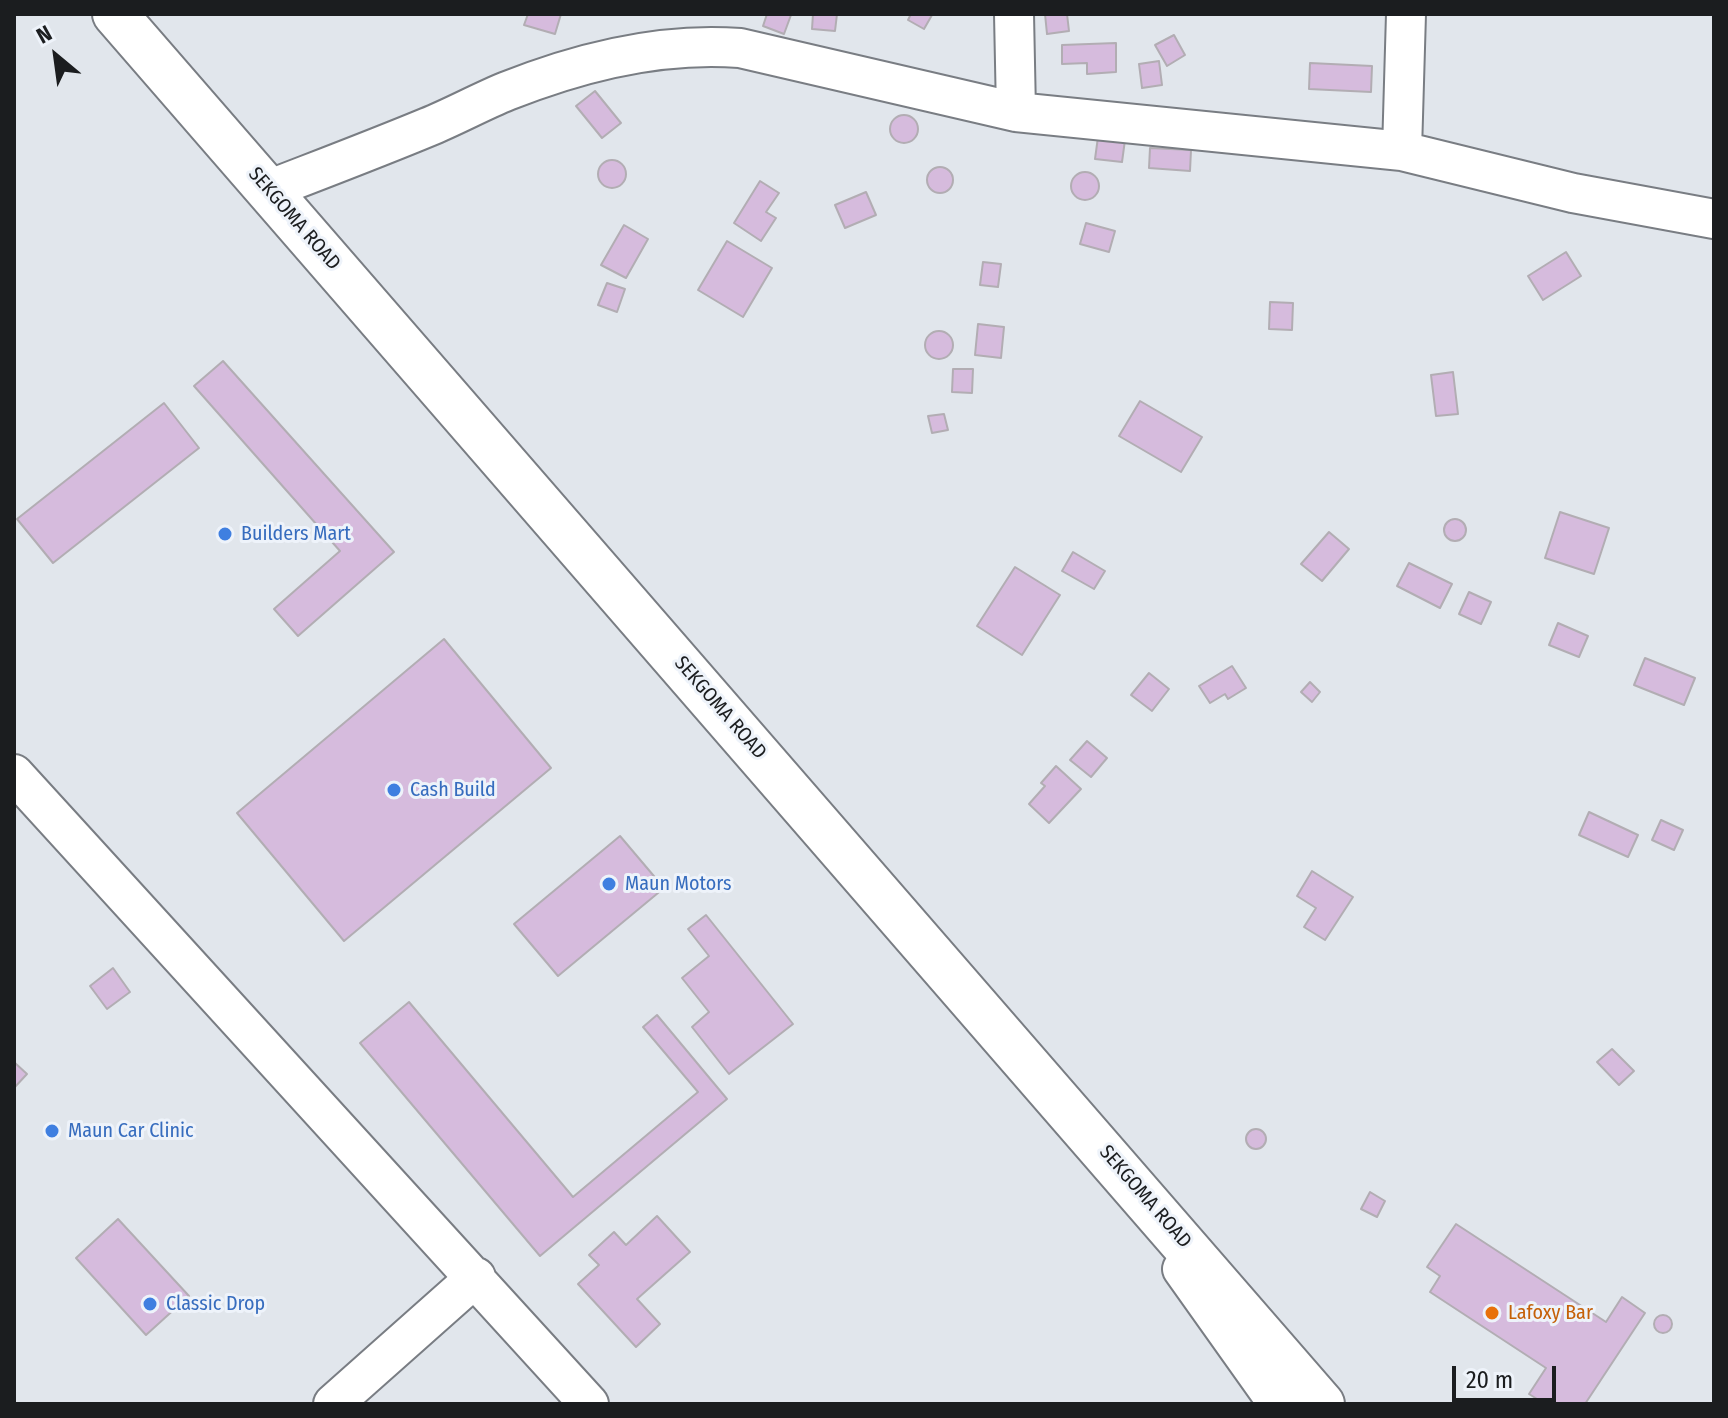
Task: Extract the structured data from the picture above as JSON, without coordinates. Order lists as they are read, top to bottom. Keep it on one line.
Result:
{"streets":{"highway":["SEKGOMA ROAD"]},"places":["Builders Mart","Cash Build","Maun Motors","Maun Car Clinic","Classic Drop","Lafoxy Bar"],"scale_bar":"20 m","north":"top left"}
